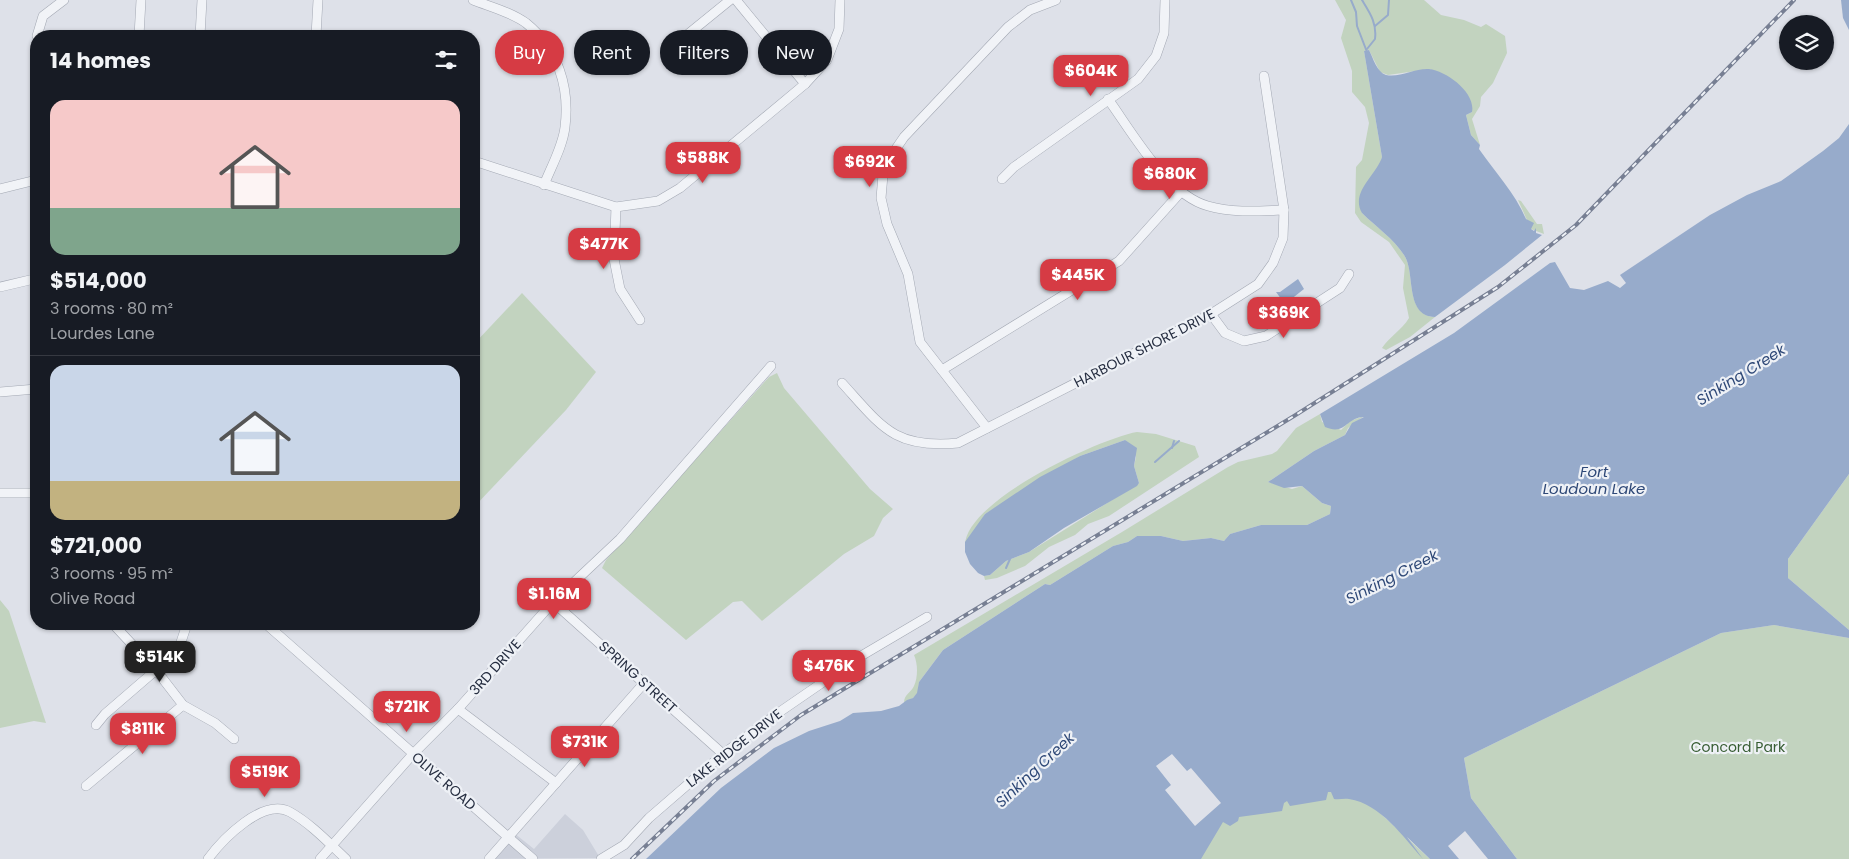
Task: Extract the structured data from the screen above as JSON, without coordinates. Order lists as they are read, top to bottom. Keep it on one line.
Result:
{"streets":{"street":["HARBOUR SHORE DRIVE","3RD DRIVE","SPRING STREET","LAKE RIDGE DRIVE","OLIVE ROAD"]},"crossings":[["3RD DRIVE","SPRING STREET"],["3RD DRIVE","OLIVE ROAD"],["SPRING STREET","LAKE RIDGE DRIVE"]],"water":["Sinking Creek","Fort Loudoun Lake"],"parks":["Concord Park"],"page":{"chip":["Buy","Rent","Filters","New"],"heading":"14 homes","price":["$604K","$588K","$692K","$680K","$477K","$445K","$369K","$1.16M","$514K","$476K","$721K","$811K","$731K","$519K"],"list":[{"name":"$514,000","note":"3 rooms · 80 m² · Lourdes Lane"},{"name":"$721,000","note":"3 rooms · 95 m² · Olive Road"}]}}
